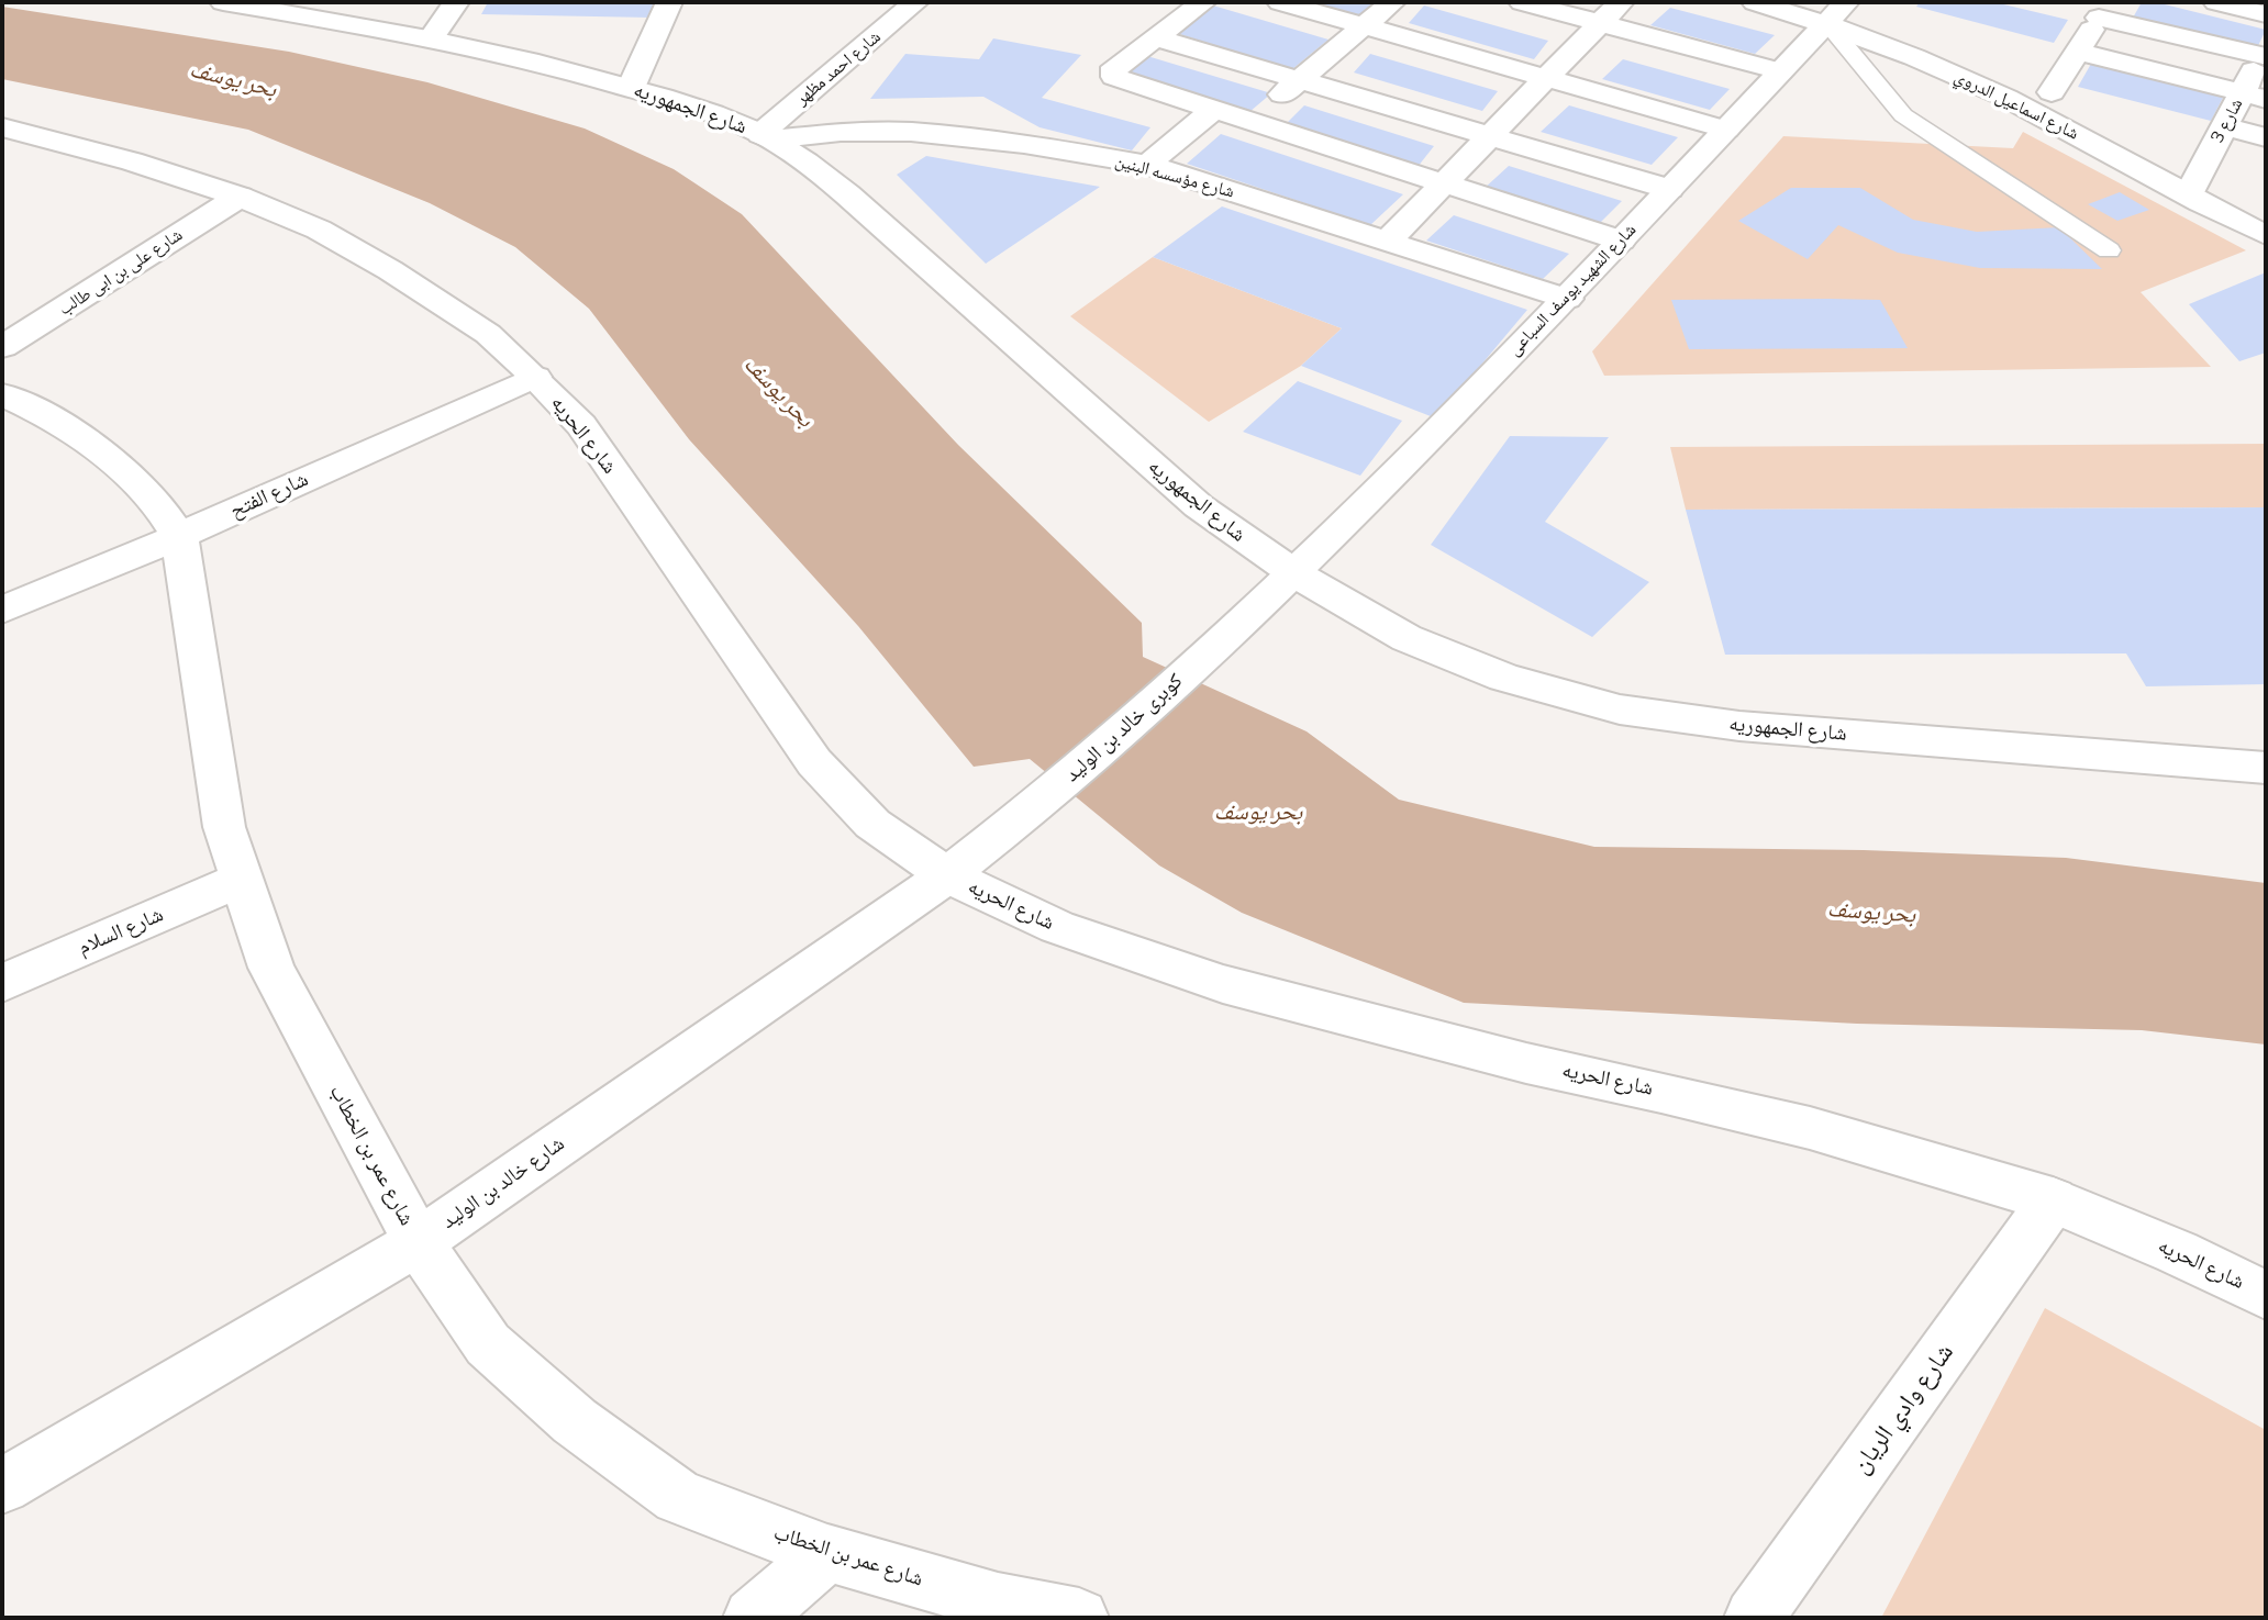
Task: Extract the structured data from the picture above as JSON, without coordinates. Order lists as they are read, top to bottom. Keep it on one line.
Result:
{"streets":{"street":["شارع احمد مظهر","شارع اسماعيل الدروي","شارع الجمهوريه","شارع 3","شارع مؤسسه البنين","شارع على بن ابى طالب","شارع الشهيد يوسف السباعى","شارع الحريه","شارع الفتح","كوبرى خالد بن الوليد","شارع السلام","شارع عمر بن الخطاب","شارع خالد بن الوليد","شارع وادي الريان"]},"crossings":[["شارع احمد مظهر","شارع الجمهوريه"],["شارع احمد مظهر","شارع مؤسسه البنين"],["شارع اسماعيل الدروي","شارع 3"],["شارع اسماعيل الدروي","شارع الشهيد يوسف السباعى"],["شارع الجمهوريه","شارع مؤسسه البنين"],["شارع الجمهوريه","شارع الشهيد يوسف السباعى"],["شارع الجمهوريه","كوبرى خالد بن الوليد"],["شارع مؤسسه البنين","شارع الشهيد يوسف السباعى"],["شارع على بن ابى طالب","شارع الحريه"],["شارع الشهيد يوسف السباعى","كوبرى خالد بن الوليد"],["شارع الحريه","شارع الفتح"],["شارع الحريه","كوبرى خالد بن الوليد"],["شارع الحريه","شارع خالد بن الوليد"],["شارع الحريه","شارع وادي الريان"],["شارع الفتح","شارع عمر بن الخطاب"],["كوبرى خالد بن الوليد","شارع خالد بن الوليد"],["شارع السلام","شارع عمر بن الخطاب"],["شارع عمر بن الخطاب","شارع خالد بن الوليد"]],"water":["بحر يوسف"]}
